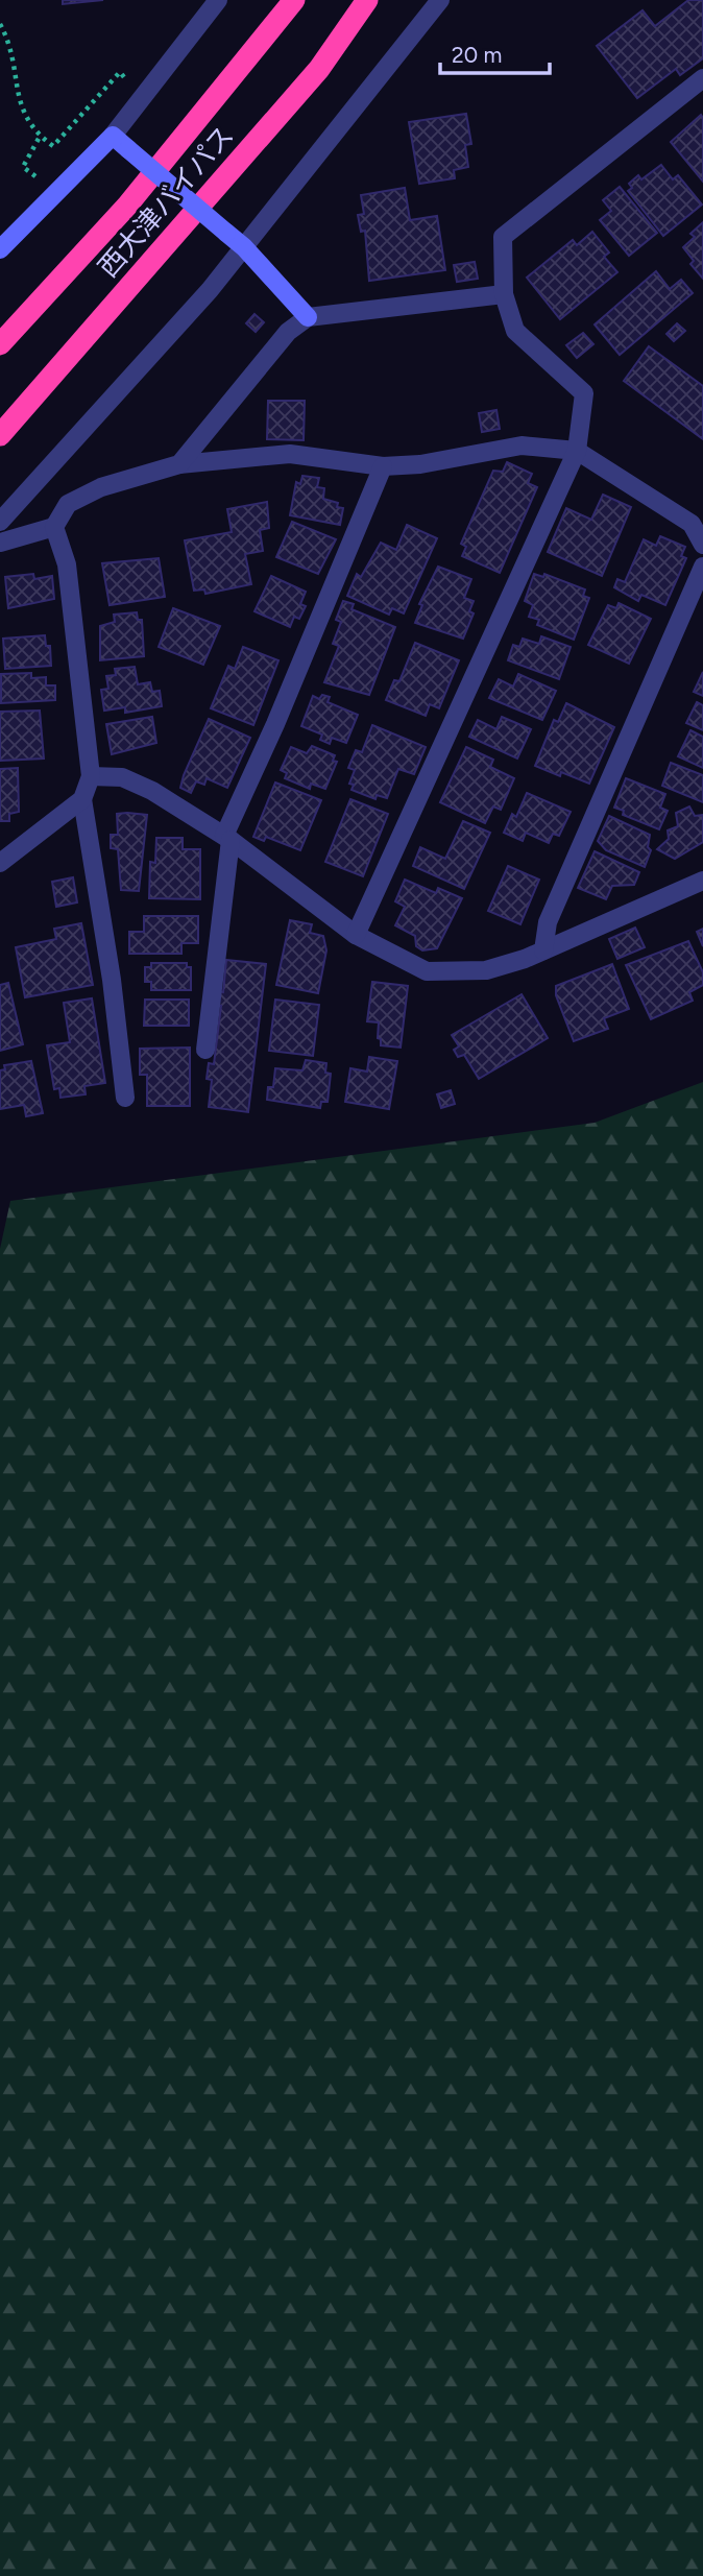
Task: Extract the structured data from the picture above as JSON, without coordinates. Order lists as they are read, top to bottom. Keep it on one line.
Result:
{"streets":{"highway":["西大津バイパス"]},"scale_bar":"20 m"}
